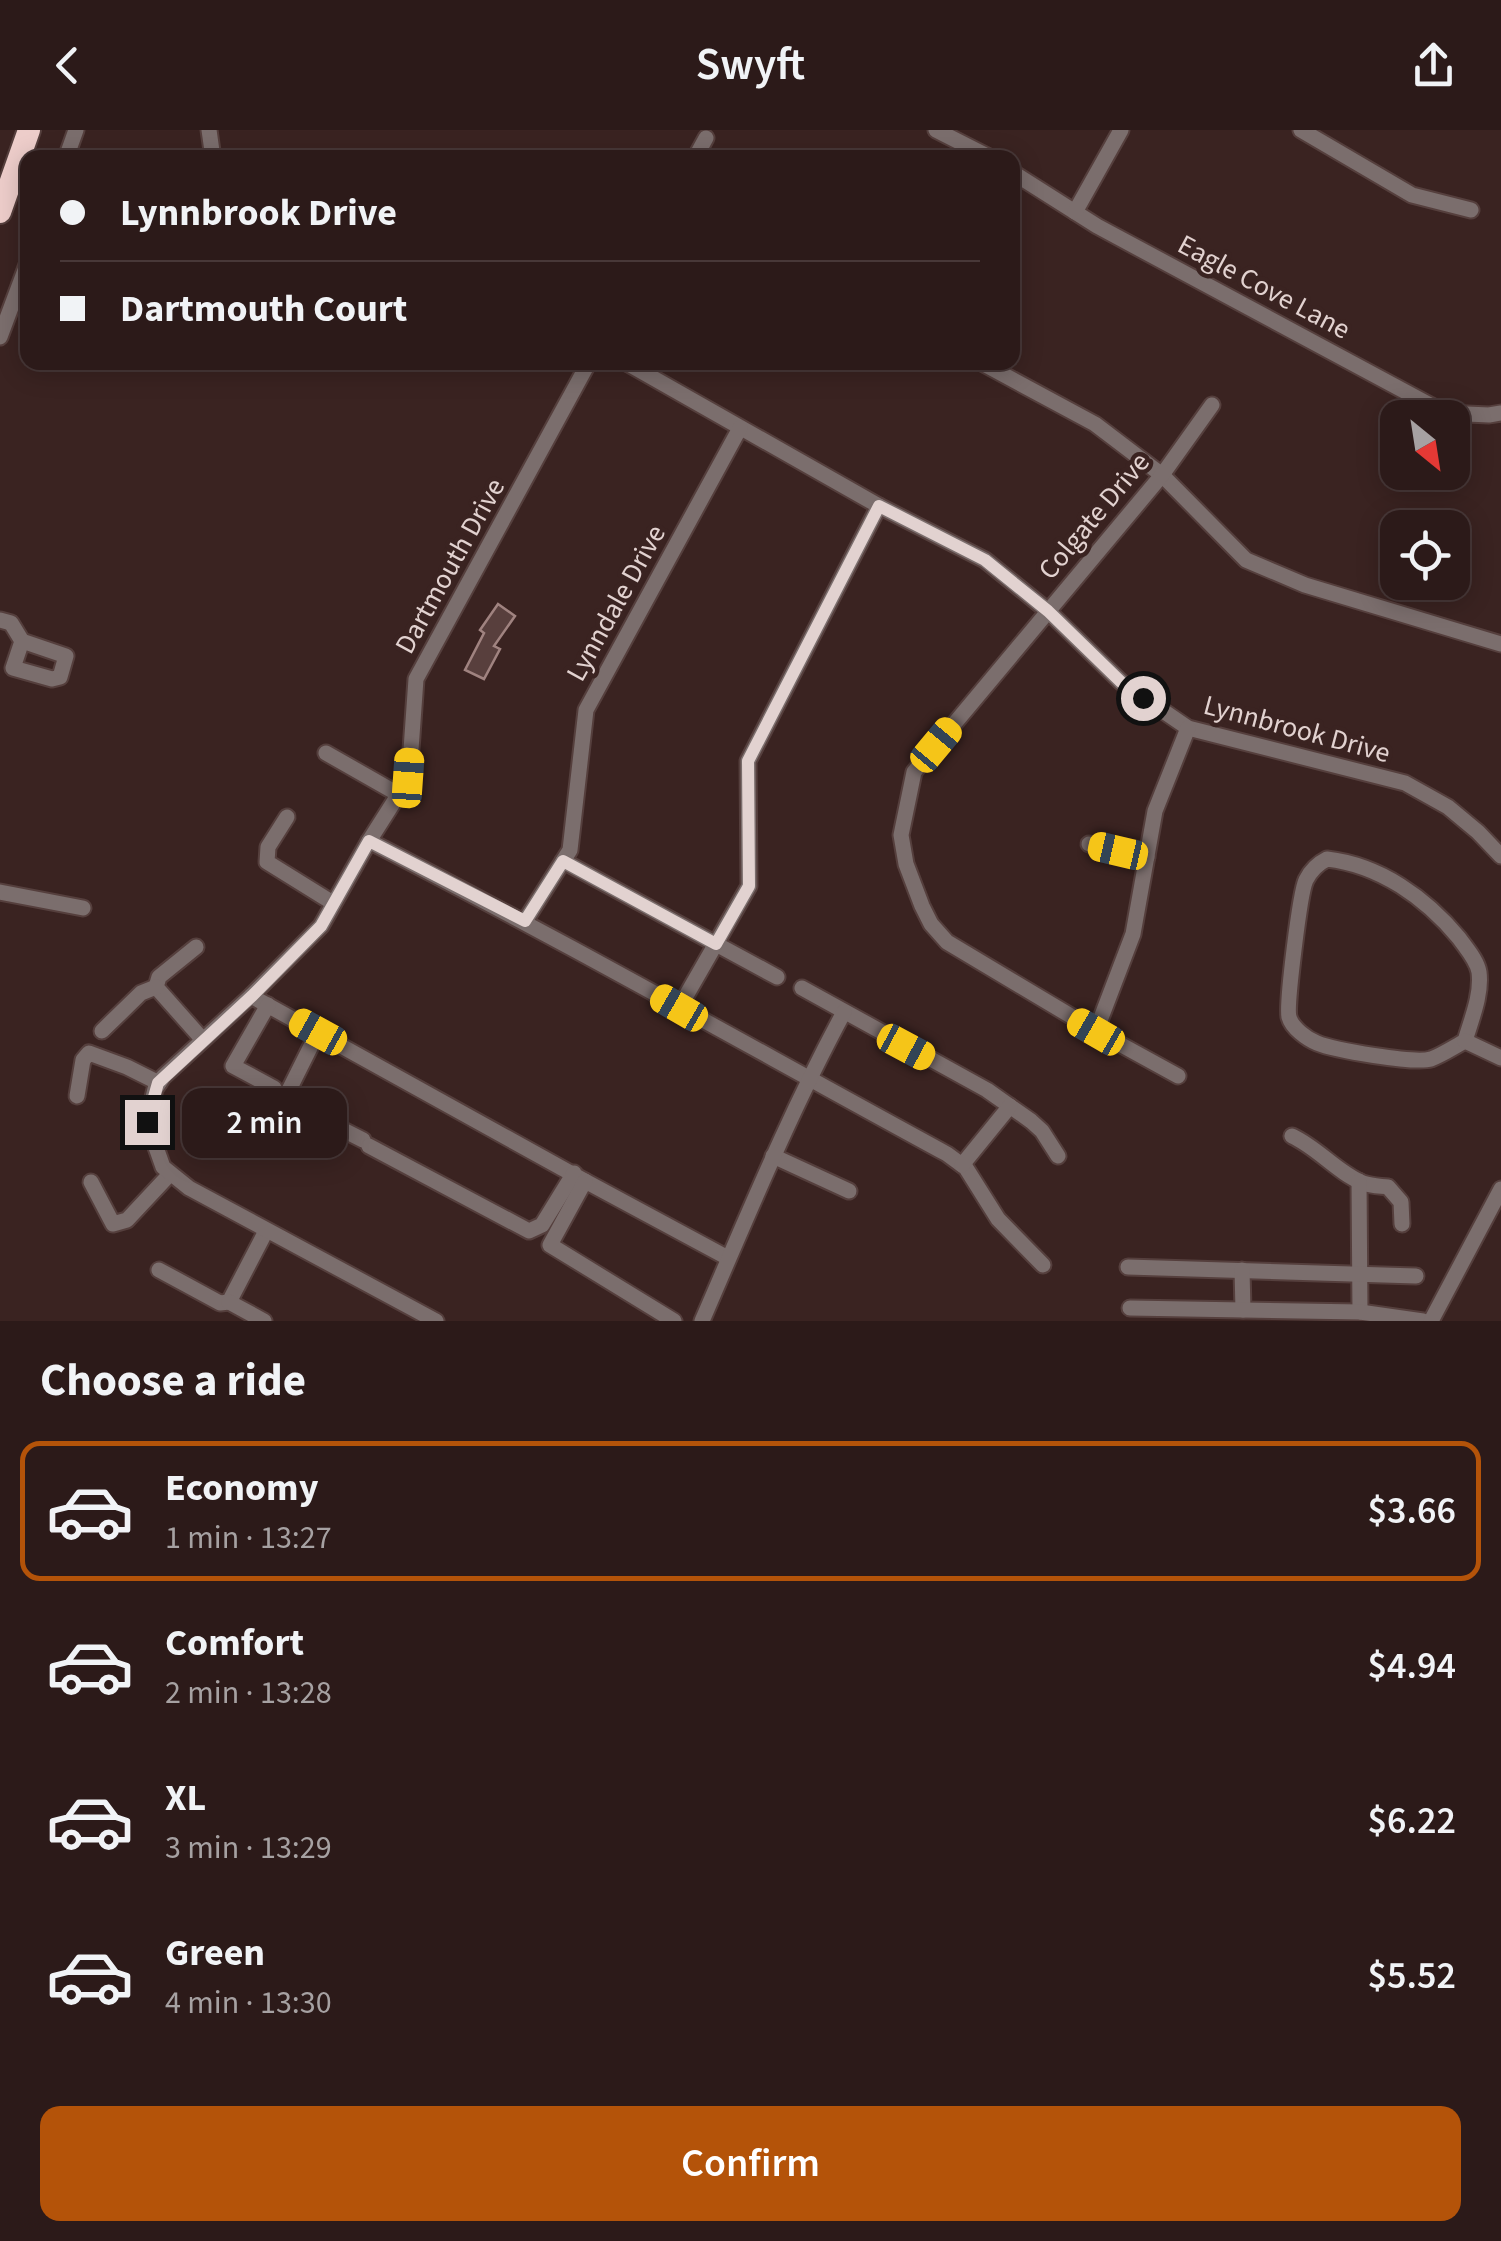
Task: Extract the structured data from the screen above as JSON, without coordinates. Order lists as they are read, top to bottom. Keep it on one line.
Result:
{"streets":{"street":["Eagle Cove Lane","Colgate Drive","Dartmouth Drive","Lynndale Drive","Lynnbrook Drive"]},"crossings":[["Colgate Drive","Lynnbrook Drive"],["Lynndale Drive","Lynnbrook Drive"]],"north":"bottom right","page":{"header":"Swyft","banner":["Lynnbrook Drive","Dartmouth Court"],"bubble":"2 min","heading":"Choose a ride","list":[{"name":"Economy","note":"1 min · 13:27","value":"$3.66"},{"name":"Comfort","note":"2 min · 13:28","value":"$4.94"},{"name":"XL","note":"3 min · 13:29","value":"$6.22"},{"name":"Green","note":"4 min · 13:30","value":"$5.52"}],"buttons":"Confirm"}}
